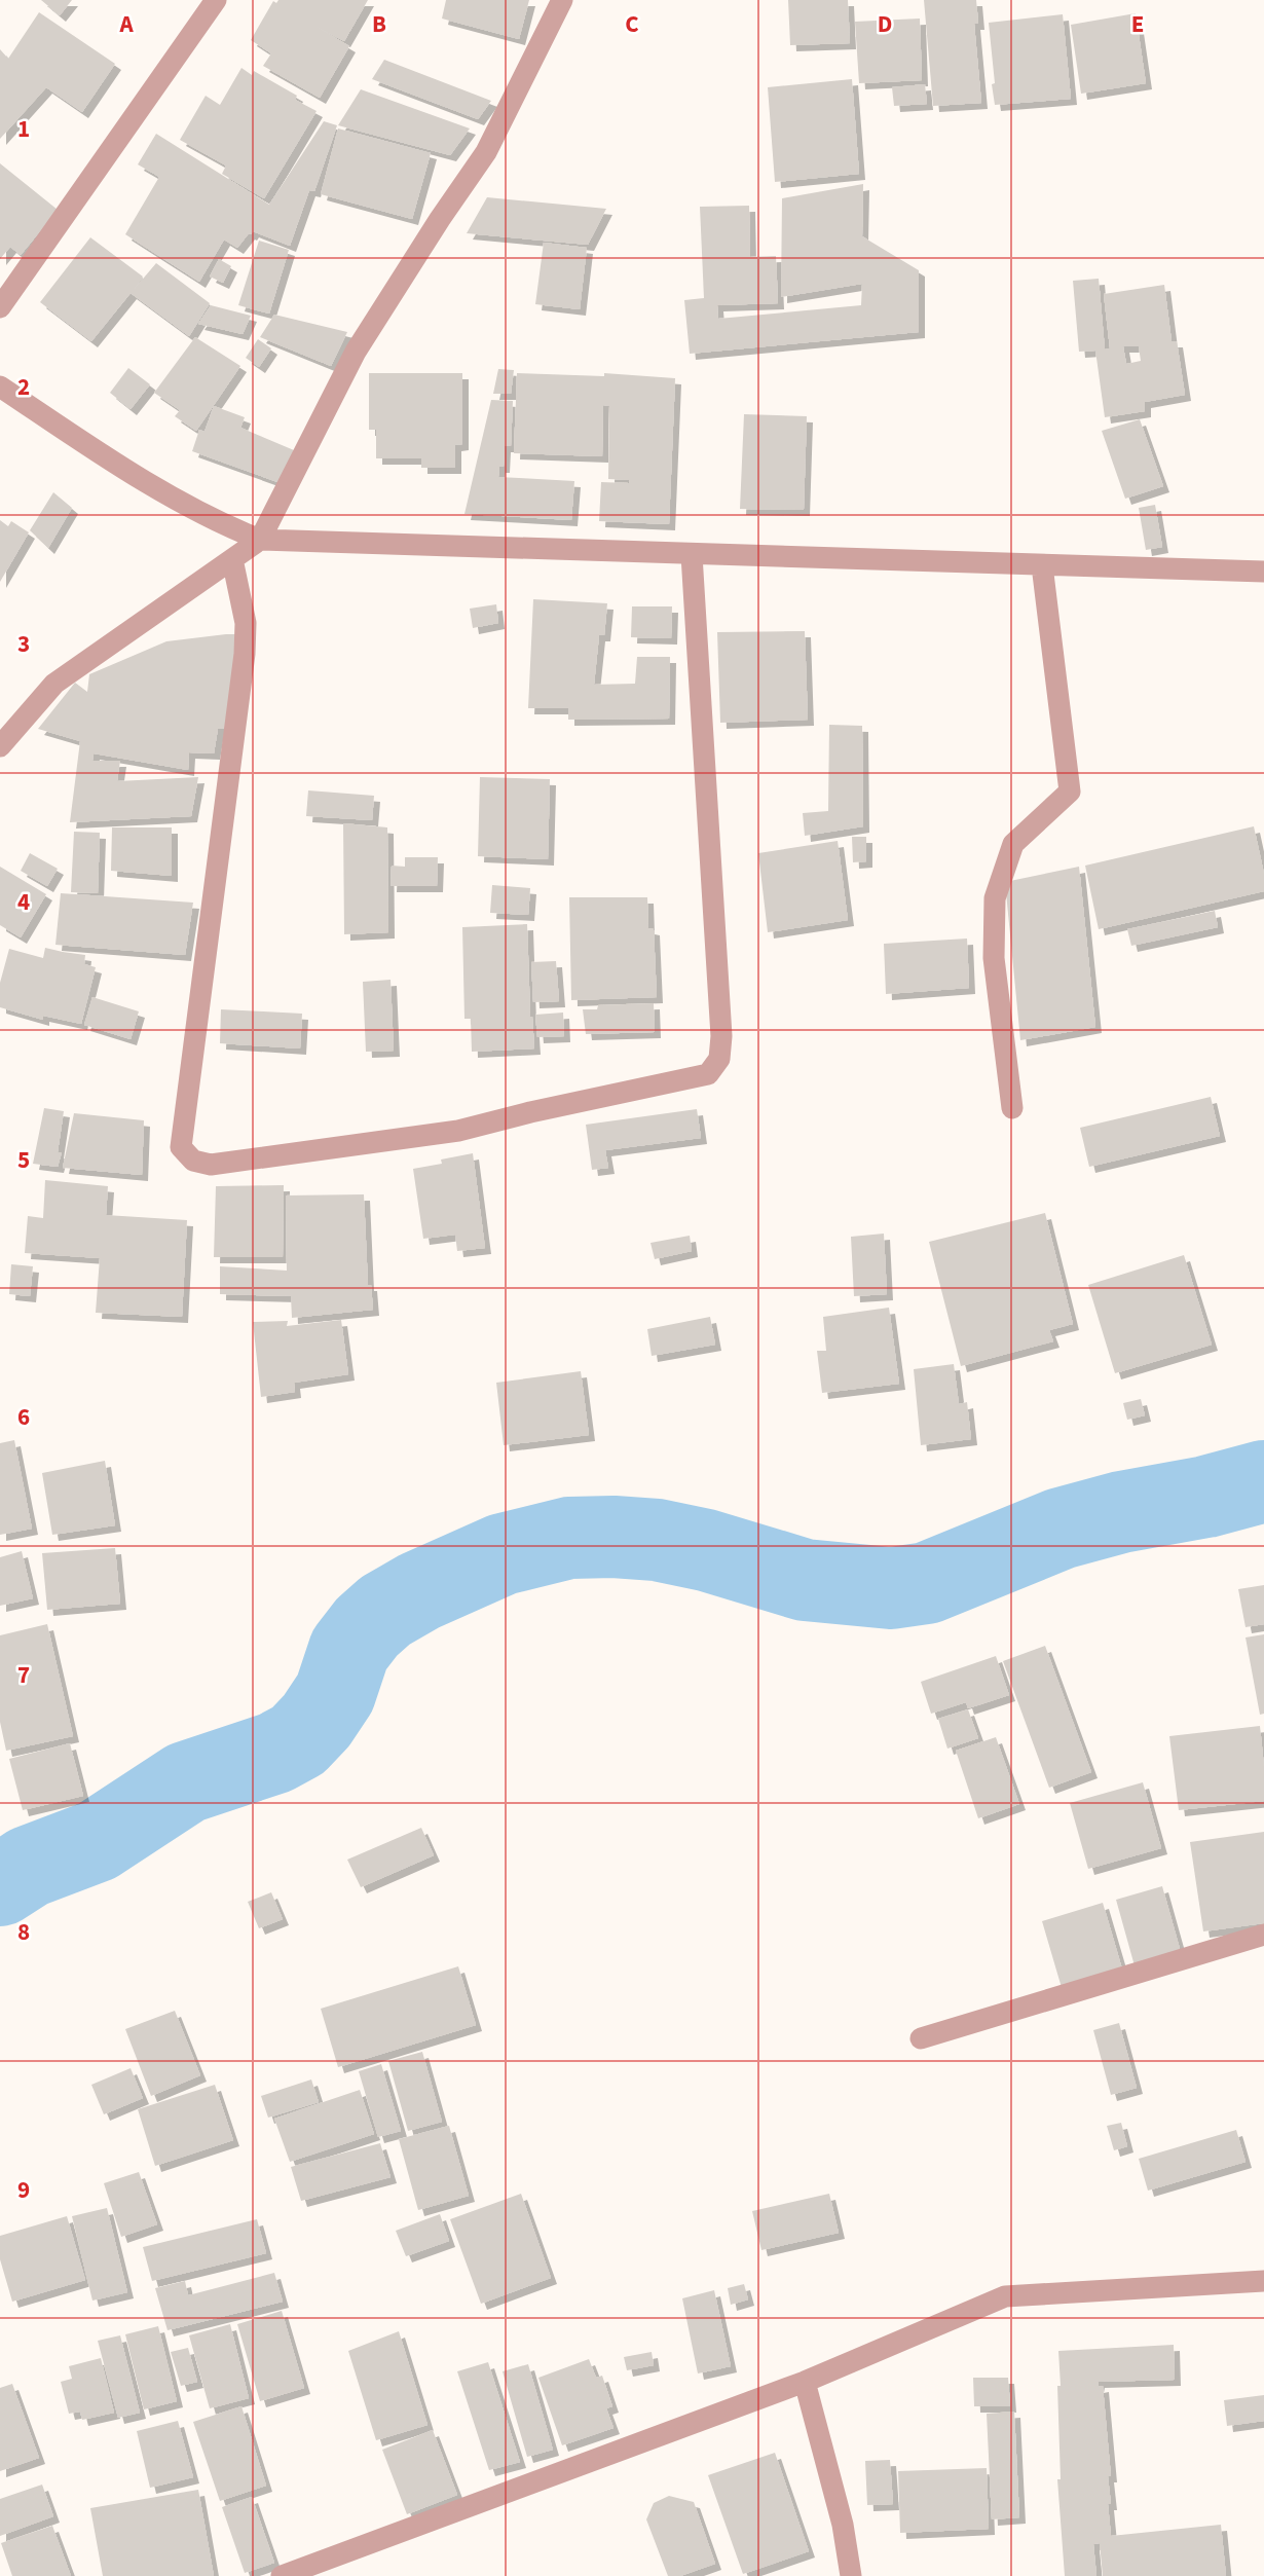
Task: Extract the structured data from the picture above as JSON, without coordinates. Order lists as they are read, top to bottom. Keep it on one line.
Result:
{"grid":{"columns":["A","B","C","D","E"],"rows":["1","2","3","4","5","6","7","8","9"]}}
